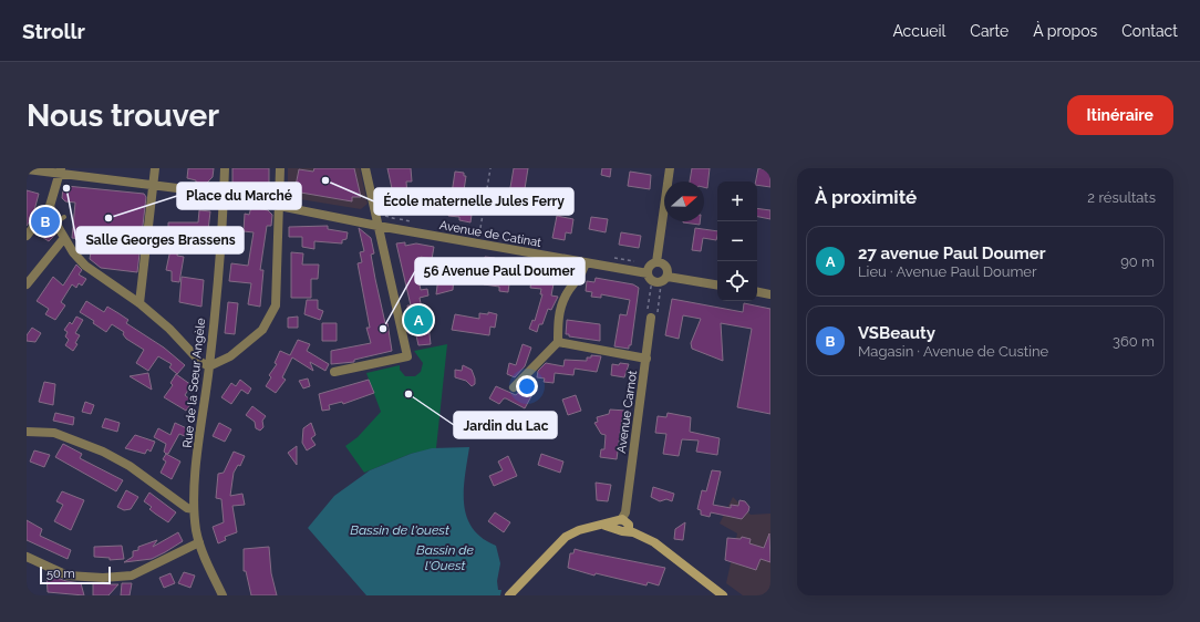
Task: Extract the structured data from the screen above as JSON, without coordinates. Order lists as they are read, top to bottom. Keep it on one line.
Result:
{"streets":{"street":["Avenue de Catinat","Rue de la Sœur Angèle","Avenue Carnot"]},"crossings":[["Avenue de Catinat","Rue de la Sœur Angèle"]],"water":["Bassin de l'ouest","Bassin de l'Ouest"],"places":["École maternelle Jules Ferry","Salle Georges Brassens","Place du Marché","56 Avenue Paul Doumer","Jardin du Lac"],"scale_bar":"50 m","north":"right","page":{"header":"Strollr","nav":["Accueil","Carte","À propos","Contact"],"buttons":"Itinéraire","title":"Nous trouver","heading":["À proximité","2 résultats"],"map_buttons":["+","−"],"pins":["B","A"],"list":[{"mark":"A","name":"27 avenue Paul Doumer","note":"Lieu · Avenue Paul Doumer","value":"90 m"},{"mark":"B","name":"VSBeauty","note":"Magasin · Avenue de Custine","value":"360 m"}],"scale":"50 m"}}
